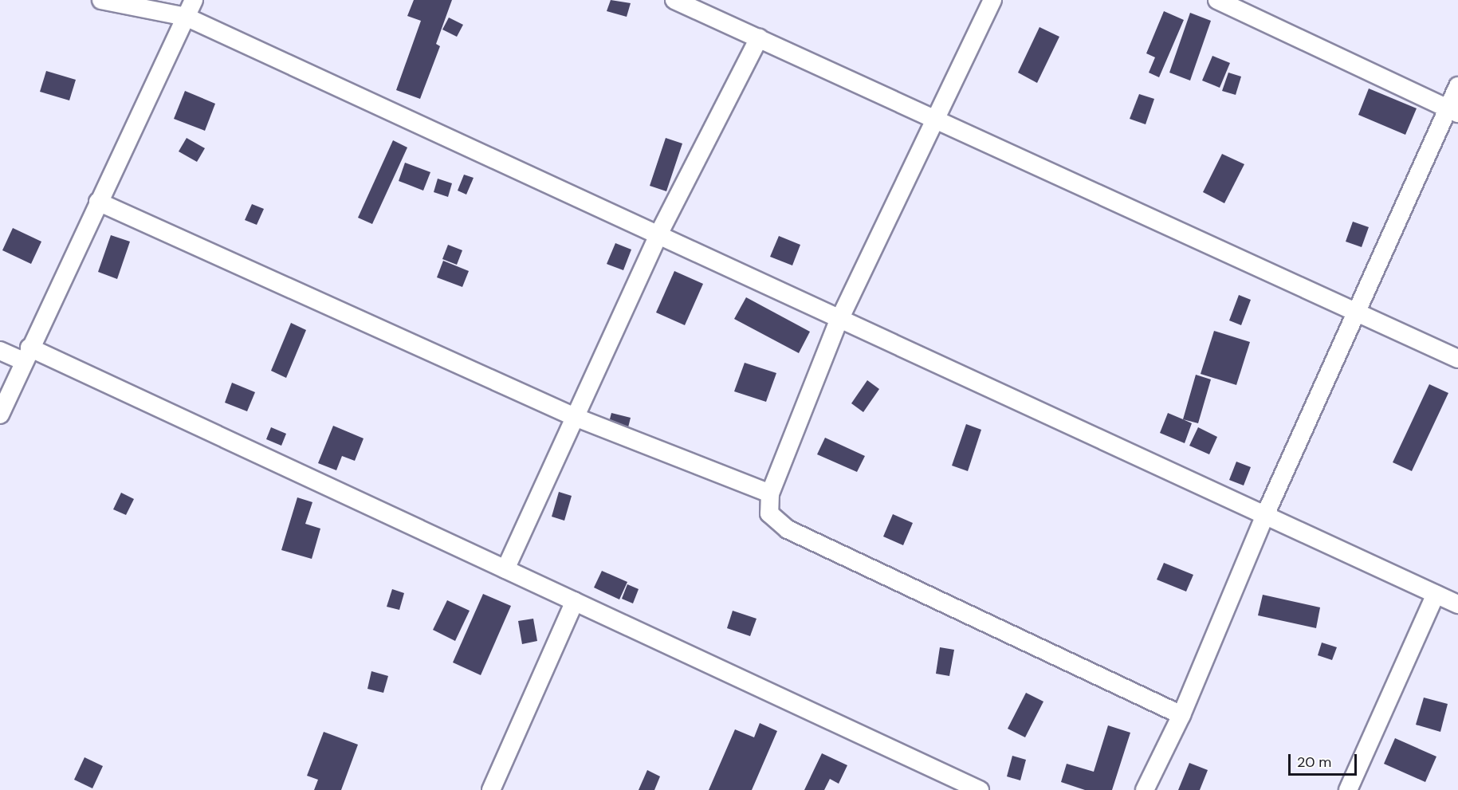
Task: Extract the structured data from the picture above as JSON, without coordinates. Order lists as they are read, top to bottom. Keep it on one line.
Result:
{"scale_bar":"20 m"}
